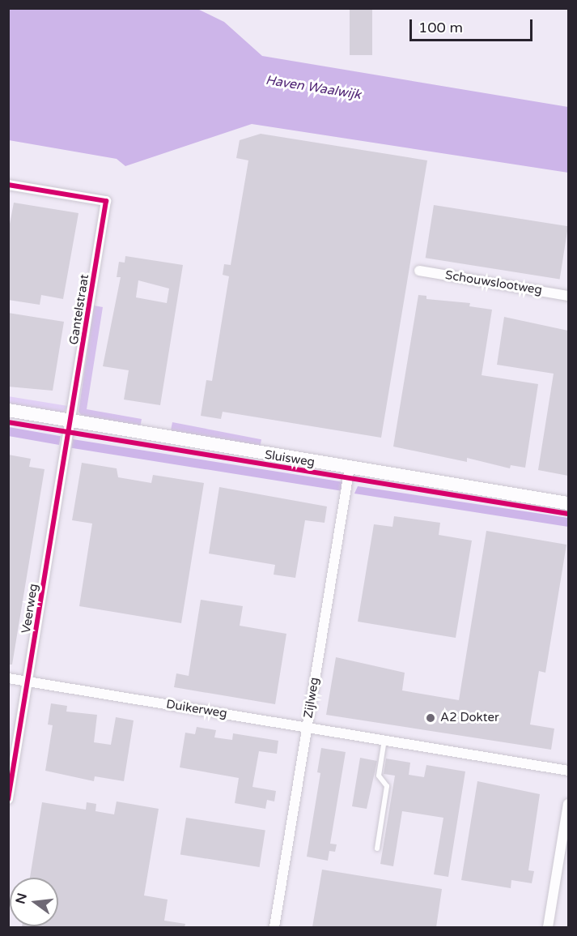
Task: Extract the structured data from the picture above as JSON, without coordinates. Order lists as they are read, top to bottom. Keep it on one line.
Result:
{"streets":{"street":["Schouwslootweg","Gantelstraat","Sluisweg","Veerweg","Zijlweg","Duikerweg"]},"crossings":[["Gantelstraat","Sluisweg"],["Gantelstraat","Veerweg"],["Sluisweg","Veerweg"],["Sluisweg","Zijlweg"],["Veerweg","Duikerweg"],["Zijlweg","Duikerweg"]],"water":["Haven Waalwijk"],"places":["A2 Dokter"],"scale_bar":"100 m","north":"left"}
